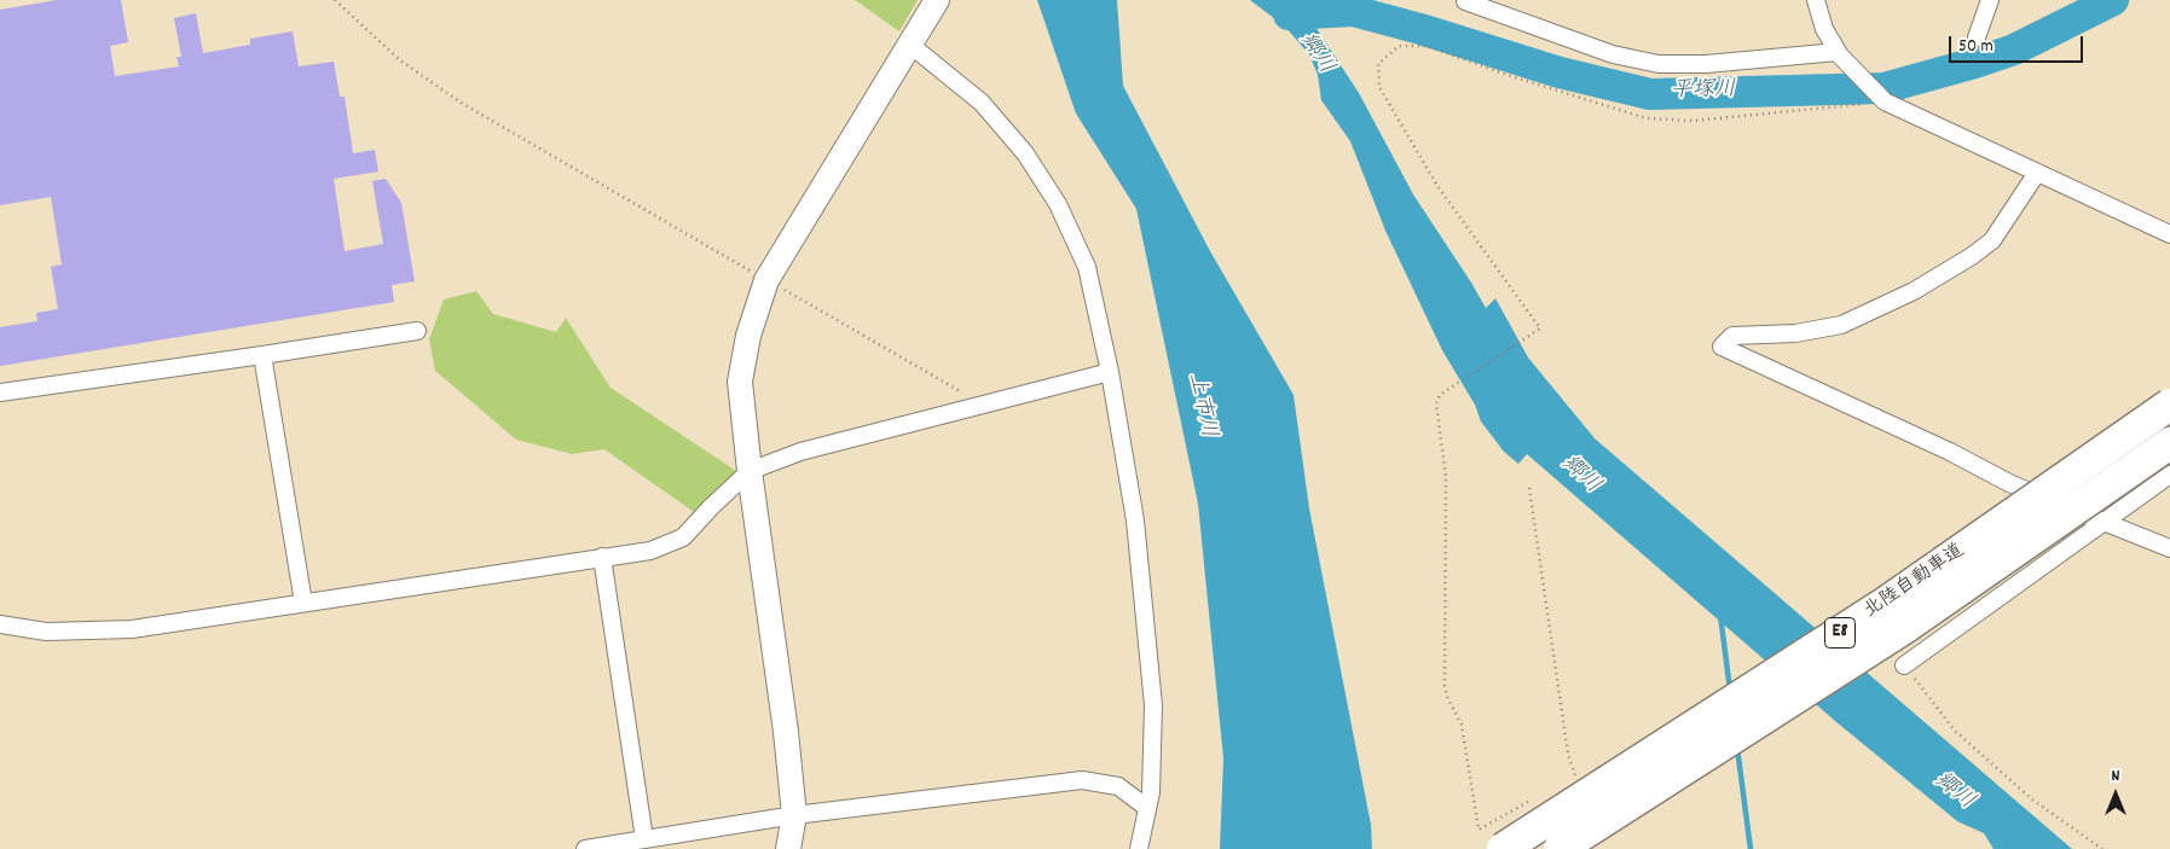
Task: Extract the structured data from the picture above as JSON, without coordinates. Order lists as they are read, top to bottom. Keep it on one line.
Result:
{"streets":{"highway":["北陸自動車道","E8"]},"water":["郷川","平塚川","上市川"],"scale_bar":"50 m","north":"top"}
